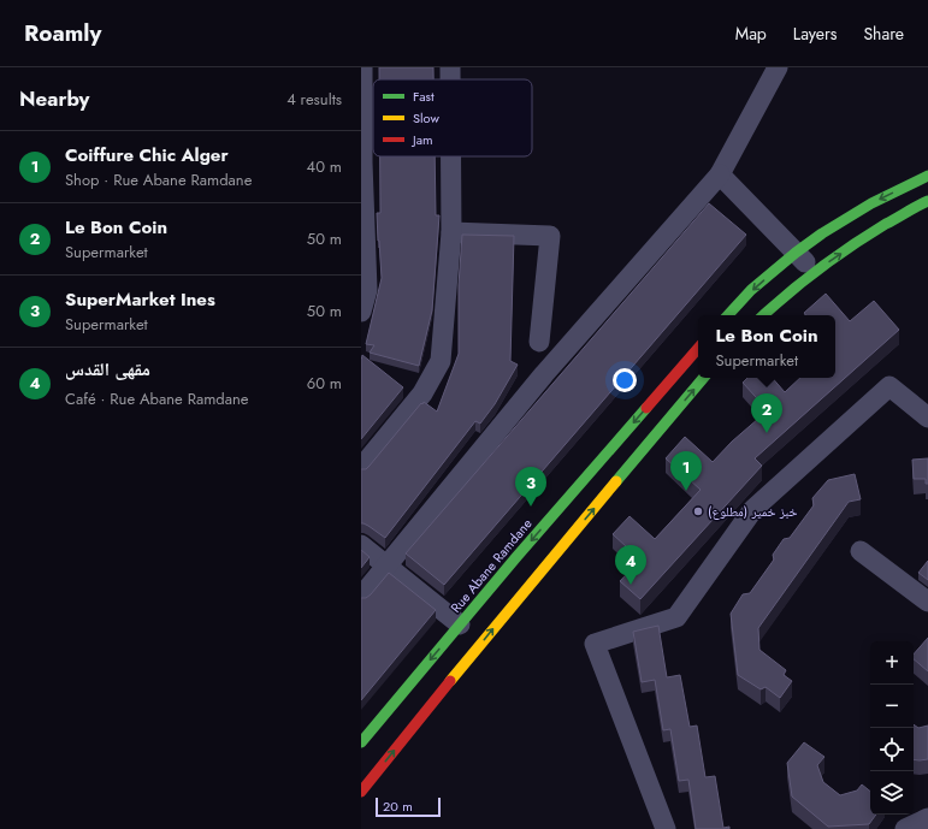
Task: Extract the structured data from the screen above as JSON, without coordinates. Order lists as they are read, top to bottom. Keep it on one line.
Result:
{"streets":{"street":["Rue Abane Ramdane"]},"places":["خبز خمير (مطلوع)"],"legend":["Fast","Slow","Jam"],"scale_bar":"20 m","page":{"header":"Roamly","nav":["Map","Layers","Share"],"heading":["Nearby","4 results"],"list":[{"mark":"1","name":"Coiffure Chic Alger","note":"Shop · Rue Abane Ramdane","value":"40 m"},{"mark":"2","name":"Le Bon Coin","note":"Supermarket","value":"50 m"},{"mark":"3","name":"SuperMarket Ines","note":"Supermarket","value":"50 m"},{"mark":"4","name":"مقهى القدس","note":"Café · Rue Abane Ramdane","value":"60 m"}],"popup":["Le Bon Coin","Supermarket"],"pins":["2","1","3","4"],"map_buttons":["+","−"],"scale":"20 m"}}
